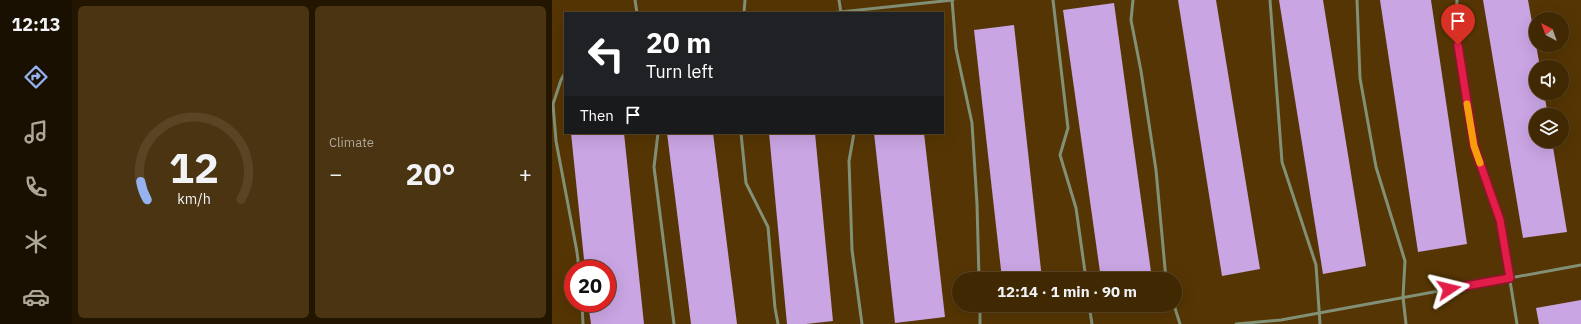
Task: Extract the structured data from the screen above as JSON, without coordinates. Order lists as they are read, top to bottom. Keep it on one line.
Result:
{"north":"top left","page":{"tabs":"12:13","tile":"Climate","turn":["20 m","Turn left"],"then":"Then","heat":["−","20°","+"],"limit":"20","trip":"12:14 · 1 min · 90 m","gauge":["12","km/h"]}}
